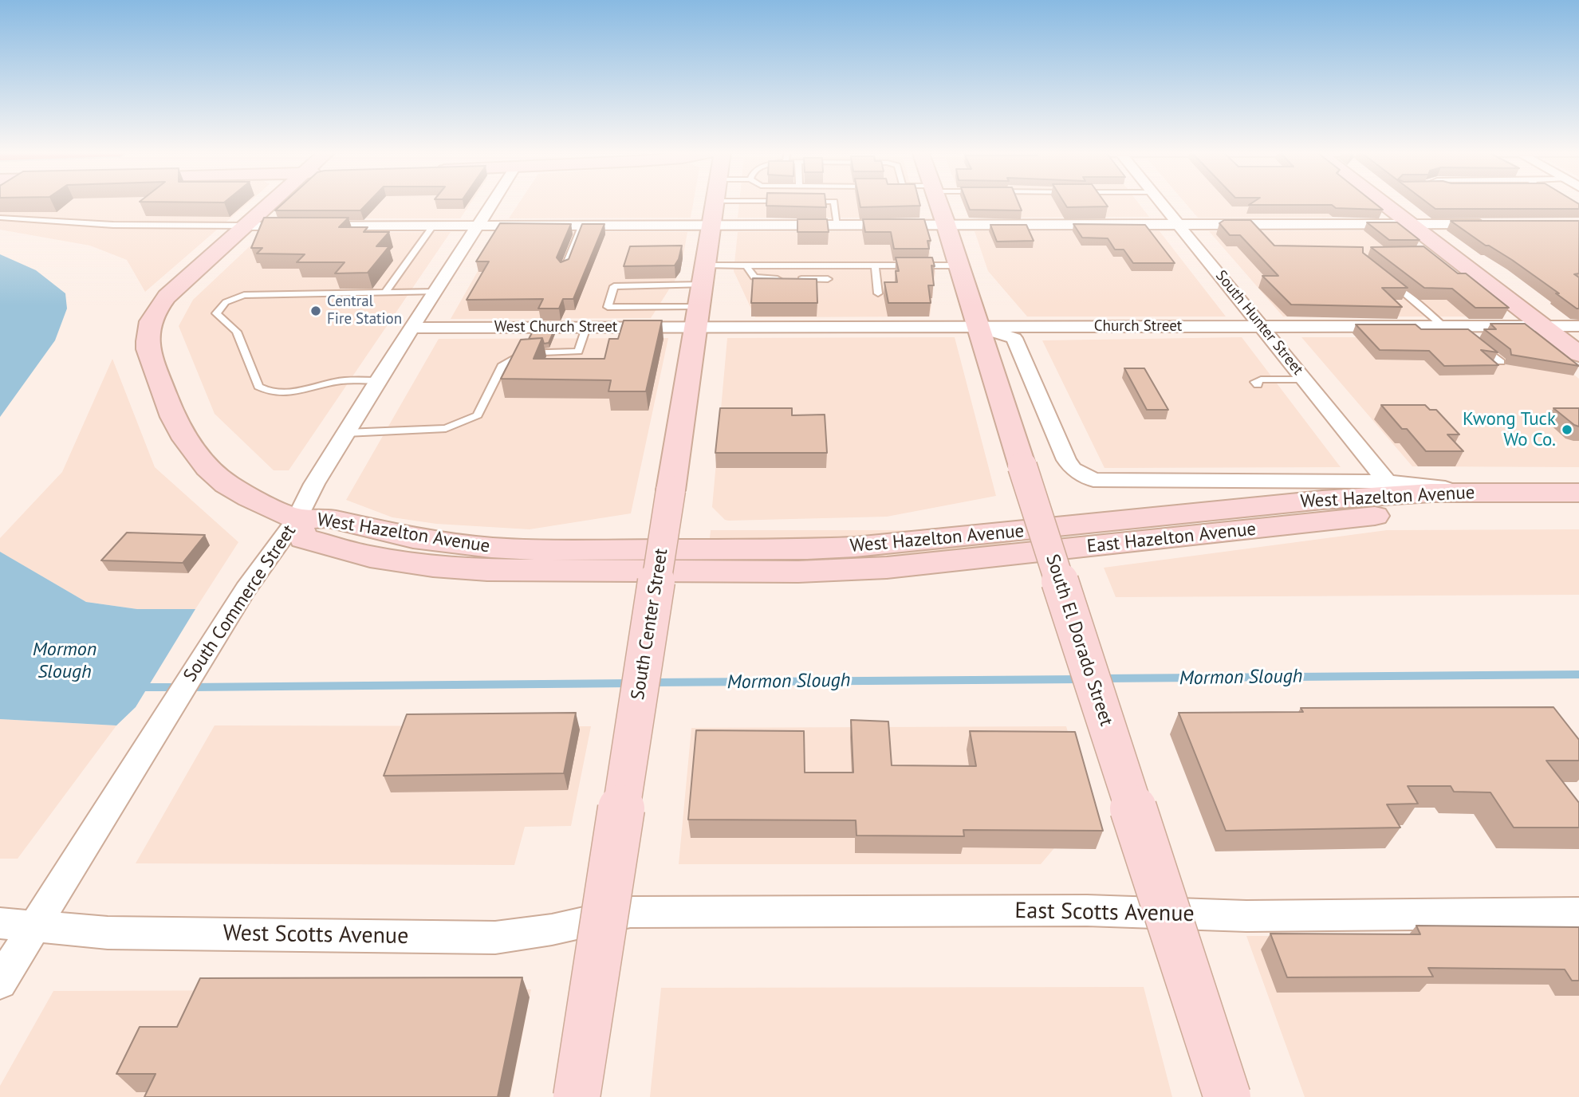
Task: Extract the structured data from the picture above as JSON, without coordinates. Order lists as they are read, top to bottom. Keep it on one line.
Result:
{"streets":{"main road":["West Hazelton Avenue","East Hazelton Avenue","South Center Street","South El Dorado Street"],"street":["South Hunter Street","Church Street","West Church Street","South Commerce Street","East Scotts Avenue","West Scotts Avenue"]},"crossings":[["South Hunter Street","Church Street"],["South Hunter Street","West Hazelton Avenue"],["Church Street","West Church Street"],["Church Street","South Center Street"],["Church Street","South El Dorado Street"],["West Church Street","South Commerce Street"],["West Church Street","South Center Street"],["West Hazelton Avenue","East Hazelton Avenue"],["West Hazelton Avenue","South Commerce Street"],["South Commerce Street","West Scotts Avenue"],["East Scotts Avenue","West Scotts Avenue"]],"water":["Mormon Slough"],"places":["Central Fire Station","Kwong Tuck Wo Co."]}
